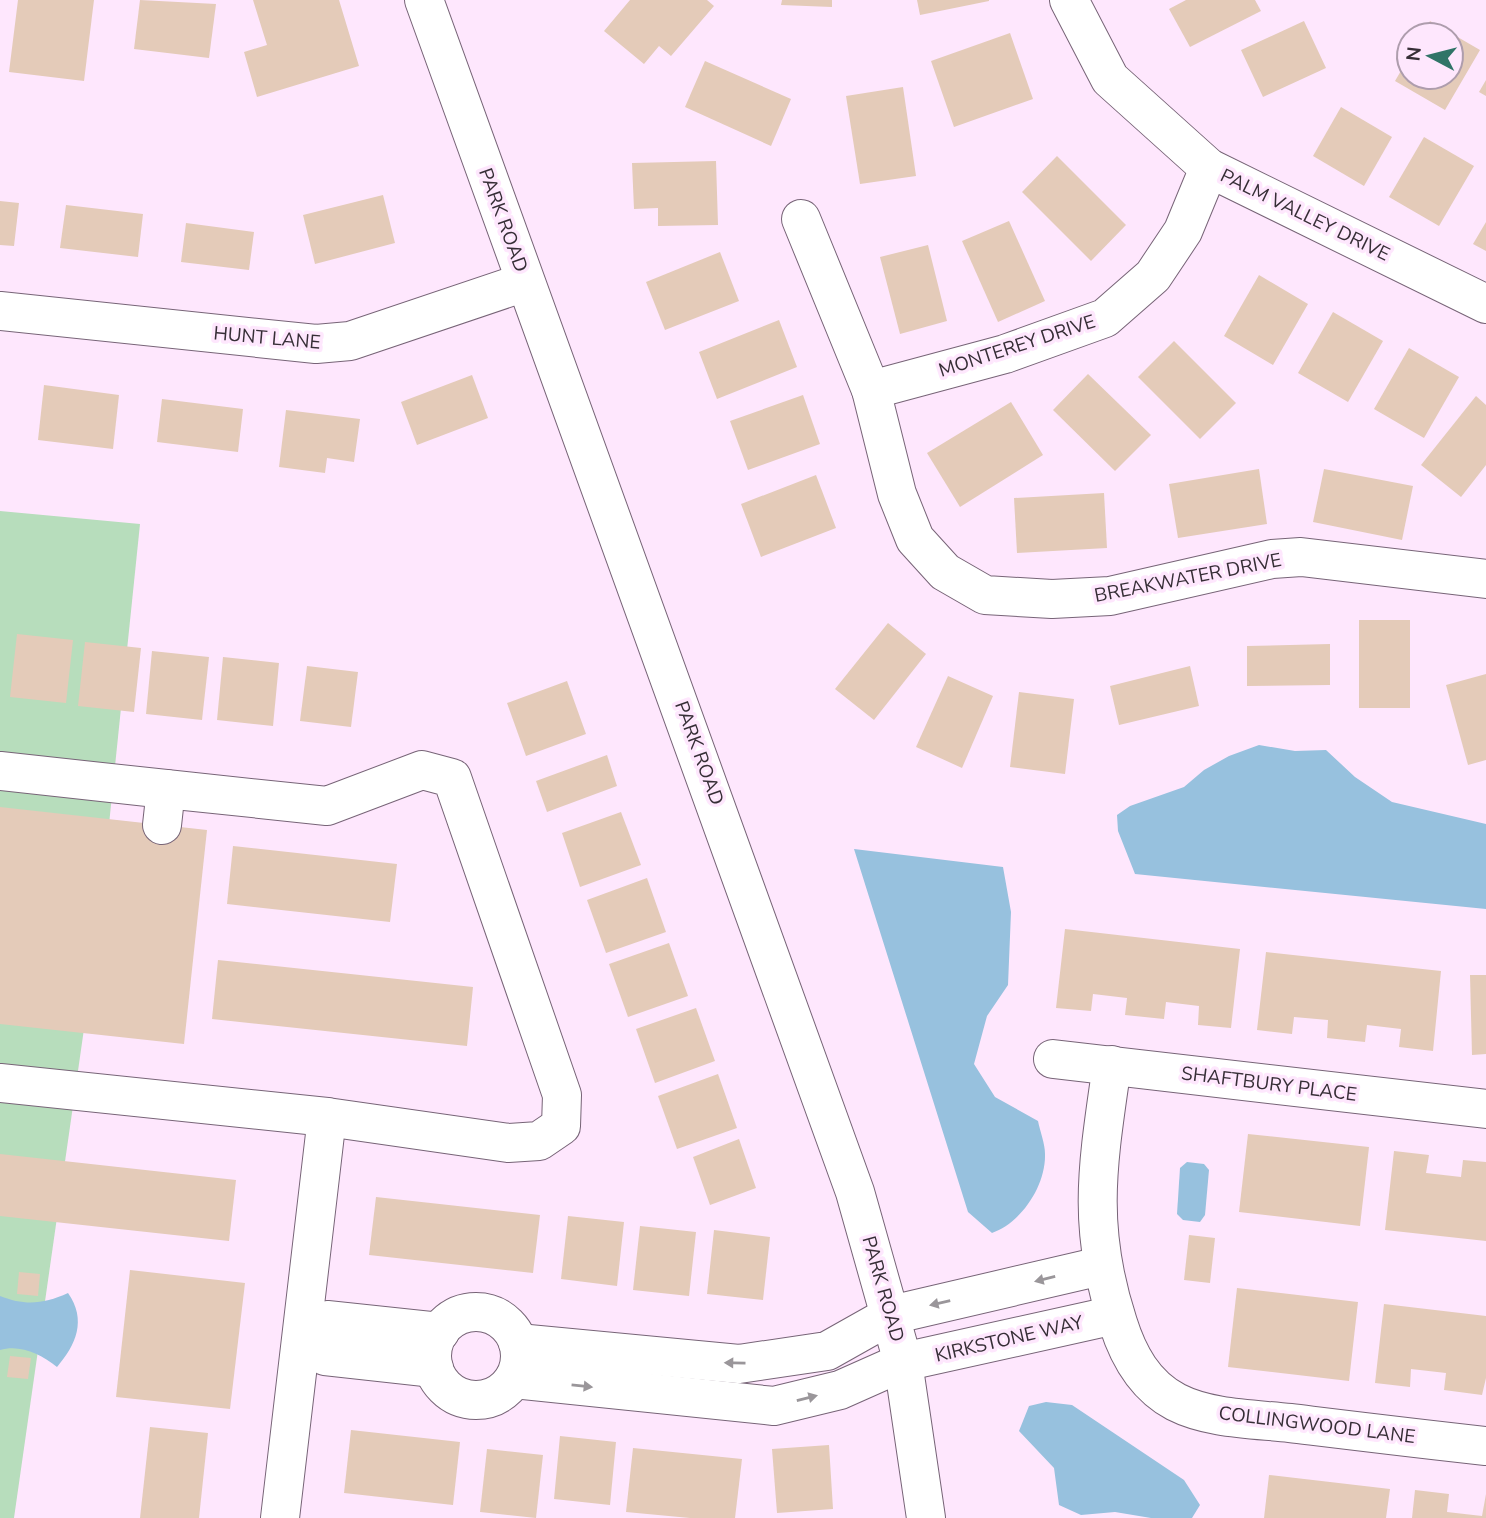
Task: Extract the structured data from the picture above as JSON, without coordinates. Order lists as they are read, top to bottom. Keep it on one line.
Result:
{"streets":{"street":["PALM VALLEY DRIVE","PARK ROAD","HUNT LANE","MONTEREY DRIVE","BREAKWATER DRIVE","SHAFTBURY PLACE","KIRKSTONE WAY","COLLINGWOOD LANE"]},"crossings":[["PALM VALLEY DRIVE","MONTEREY DRIVE"],["PARK ROAD","HUNT LANE"],["PARK ROAD","KIRKSTONE WAY"],["MONTEREY DRIVE","BREAKWATER DRIVE"],["SHAFTBURY PLACE","COLLINGWOOD LANE"],["KIRKSTONE WAY","COLLINGWOOD LANE"]],"north":"left"}
